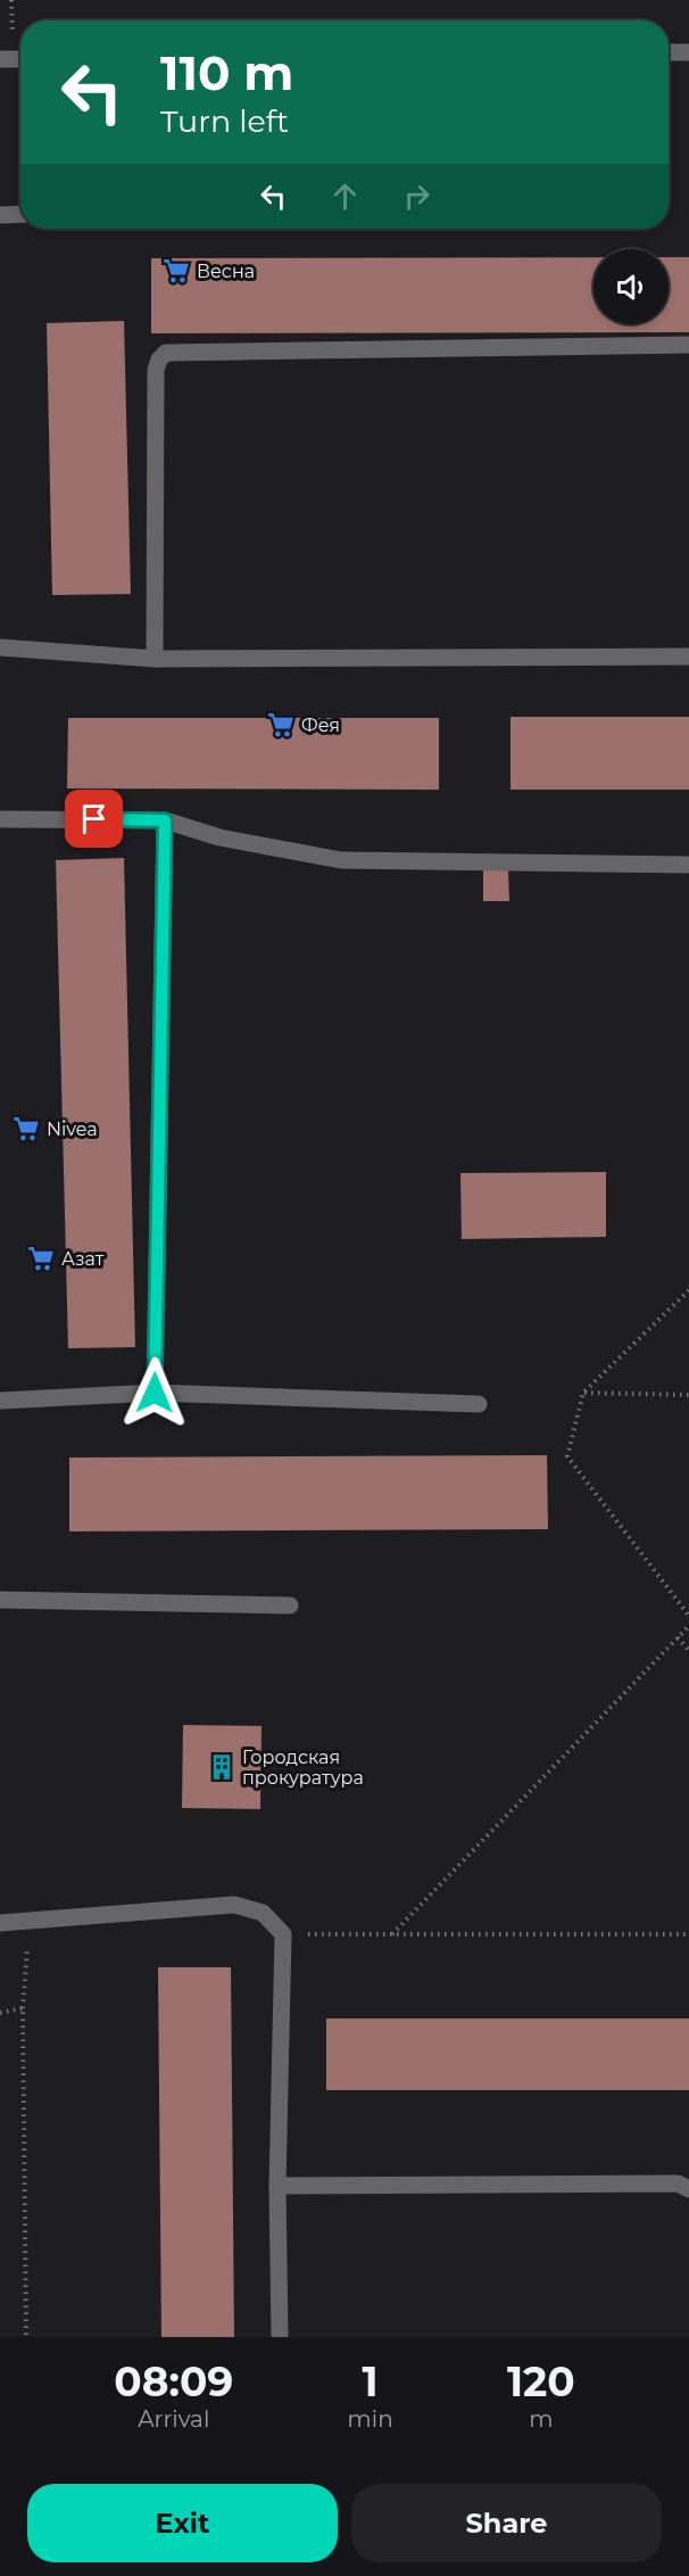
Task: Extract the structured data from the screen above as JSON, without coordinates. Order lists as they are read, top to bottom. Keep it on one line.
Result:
{"places":{"supermarket":["Весна","Фея","Nivea","Азат"],"building":["Городская прокуратура"]},"page":{"turn":["110 m","Turn left"],"eta":["08:09","Arrival","1","min","120","m"],"buttons":["Exit","Share"]}}
